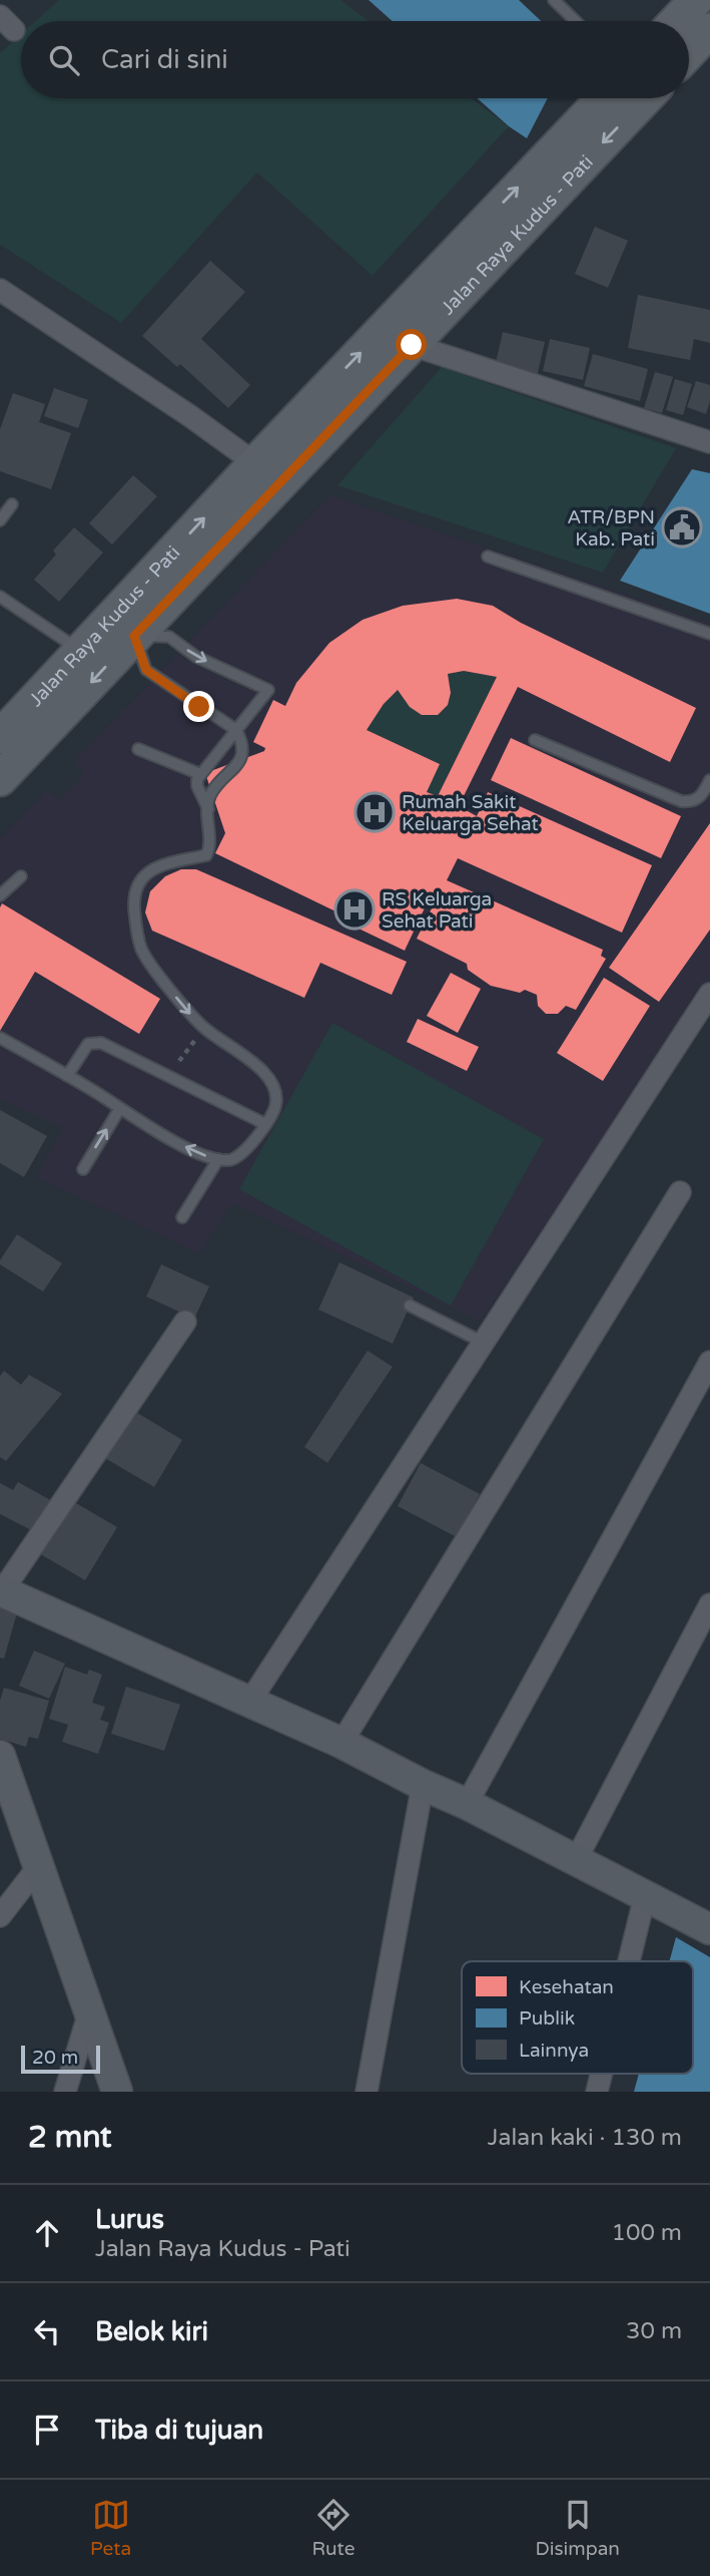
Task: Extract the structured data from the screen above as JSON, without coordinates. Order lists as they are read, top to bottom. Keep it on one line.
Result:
{"streets":{"main road":["Jalan Raya Kudus - Pati"]},"places":{"public building":["ATR/BPN Kab. Pati"],"hospital":["Rumah Sakit Keluarga Sehat","RS Keluarga Sehat Pati"]},"legend":["Kesehatan","Publik","Lainnya"],"scale_bar":"20 m","page":{"search":"Cari di sini","scale":"20 m","heading":["2 mnt","Jalan kaki · 130 m"],"list":[["Lurus","Jalan Raya Kudus - Pati","100 m"],["Belok kiri","30 m"],"Tiba di tujuan"],"nav":["Peta","Rute","Disimpan"]}}
